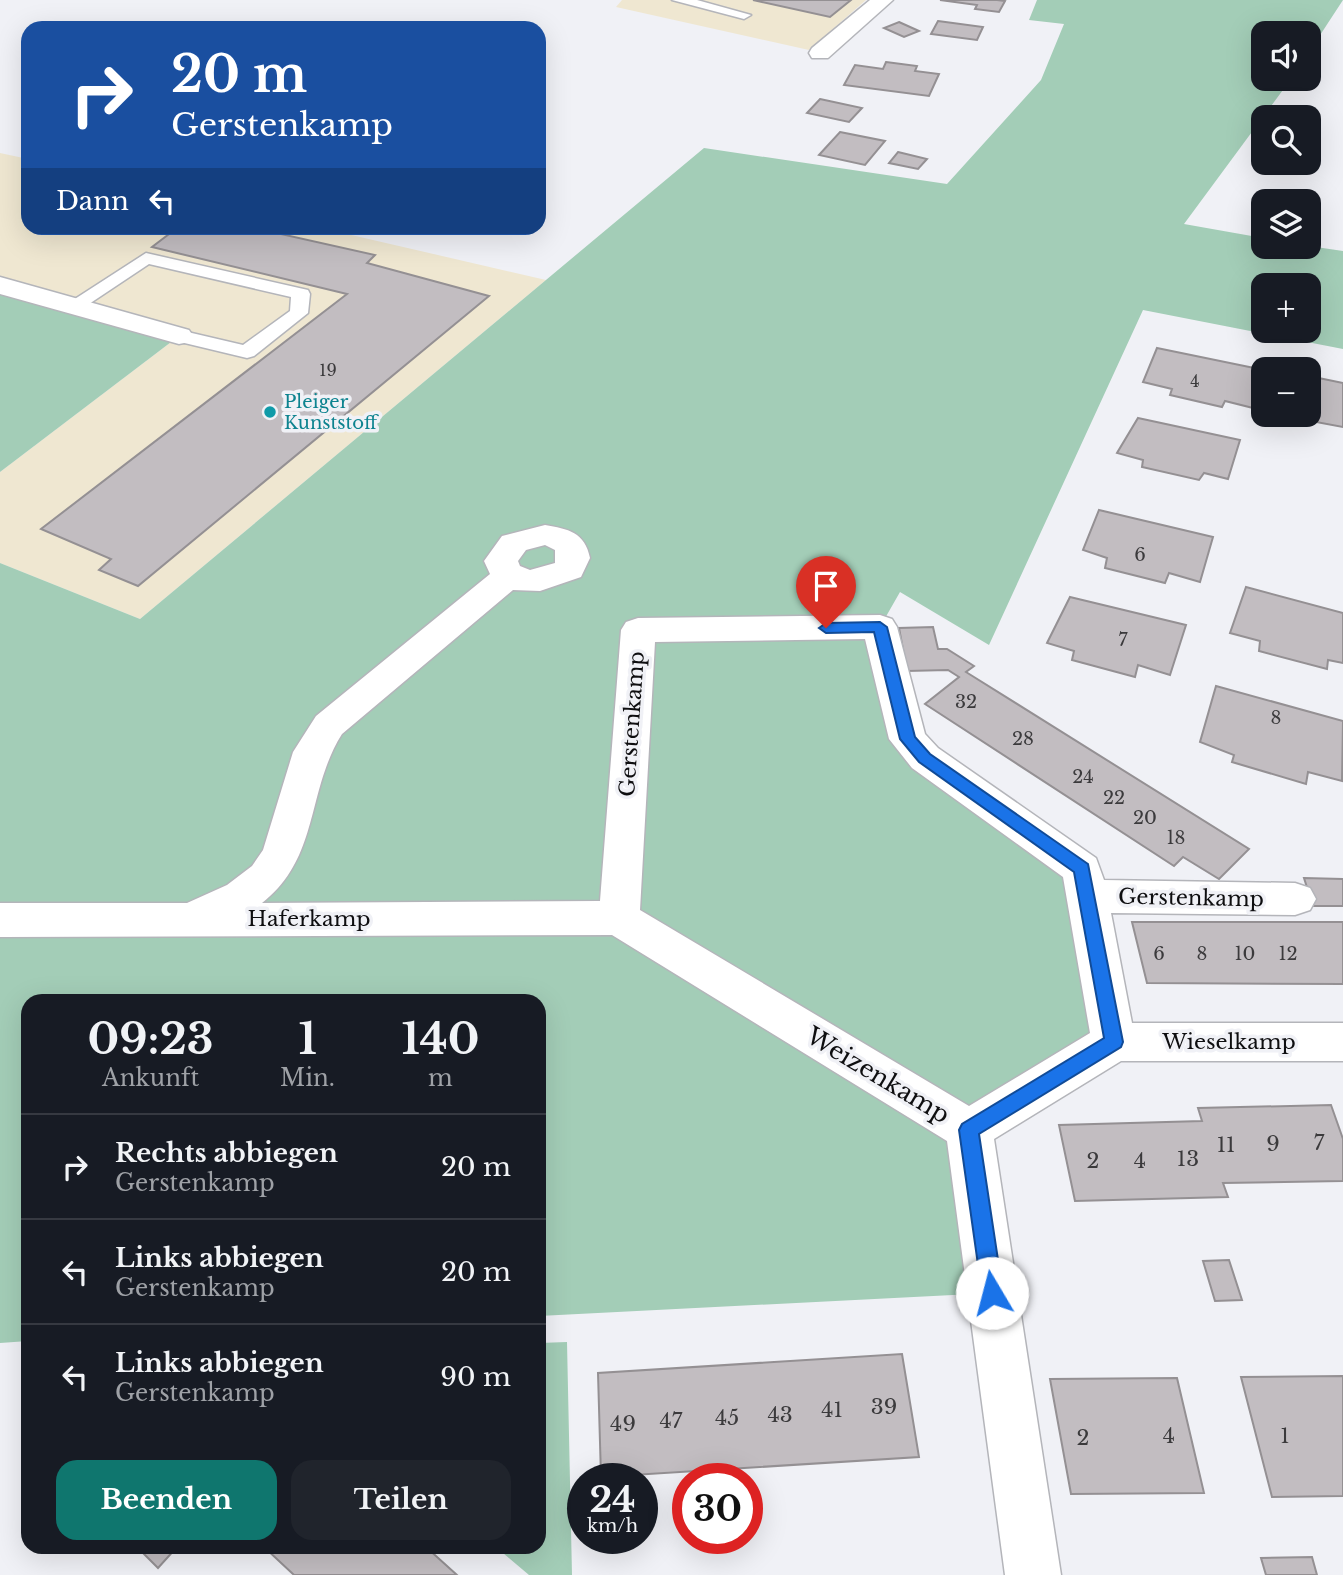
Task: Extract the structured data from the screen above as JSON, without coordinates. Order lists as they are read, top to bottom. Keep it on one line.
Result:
{"streets":{"street":["Gerstenkamp","Haferkamp","Wieselkamp","Weizenkamp"]},"crossings":[["Gerstenkamp","Haferkamp"],["Gerstenkamp","Wieselkamp"],["Gerstenkamp","Weizenkamp"],["Haferkamp","Weizenkamp"]],"places":["Pleiger Kunststoff"],"house_numbers":["19","4","6","7","32","8","28","24","22","20","18","6","8","10","12","7","9","11","13","2","4","39","41","43","45","47","49","4","1","2"],"page":{"map_buttons":["+","−"],"turn":["20 m","Gerstenkamp"],"then":"Dann","eta":["09:23","Ankunft","1","Min.","140","m"],"list":[{"name":"Rechts abbiegen","note":"Gerstenkamp","value":"20 m"},{"name":"Links abbiegen","note":"Gerstenkamp","value":"20 m"},{"name":"Links abbiegen","note":"Gerstenkamp","value":"90 m"}],"buttons":["Beenden","Teilen"],"speed":"24 km/h","limit":"30"}}
